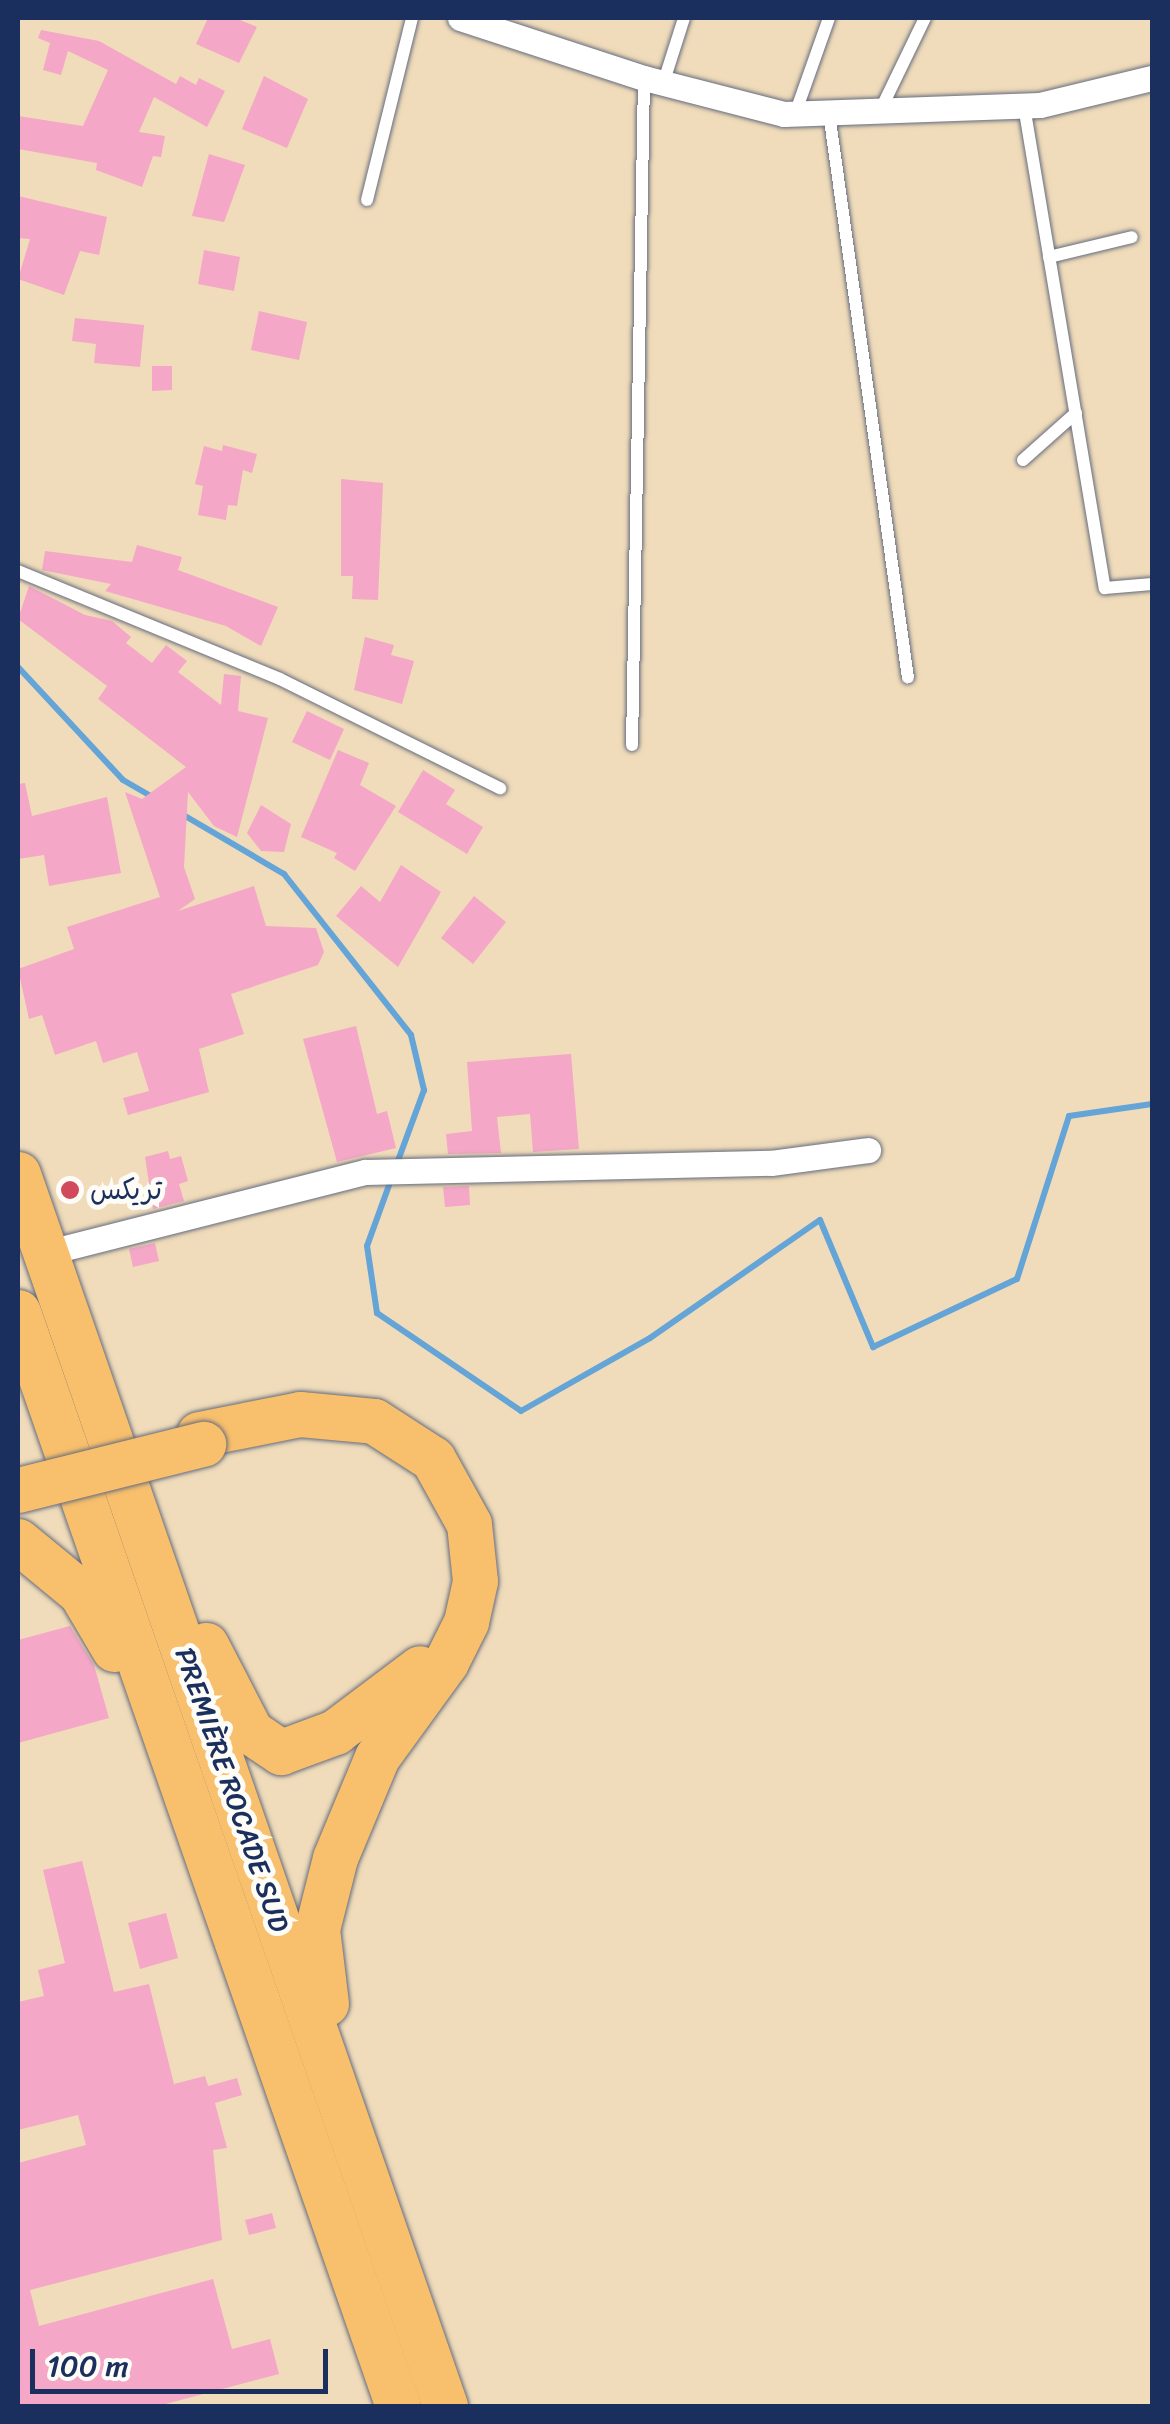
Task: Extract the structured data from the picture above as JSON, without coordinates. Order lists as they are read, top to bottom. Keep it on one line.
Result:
{"streets":{"highway":["PREMIÈRE ROCADE SUD"]},"places":["تريكس"],"scale_bar":"100 m"}
